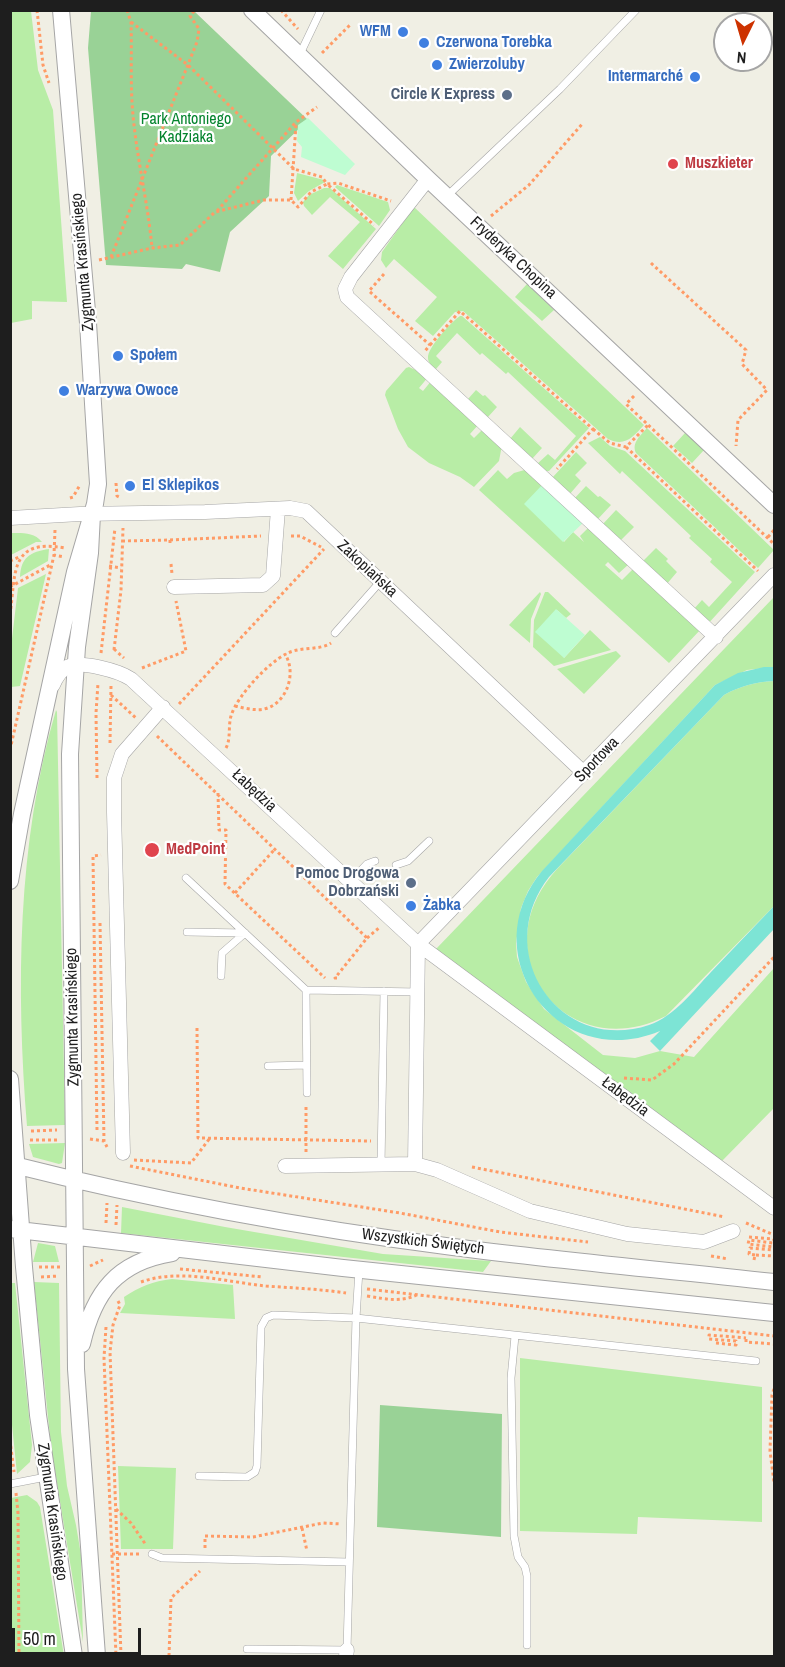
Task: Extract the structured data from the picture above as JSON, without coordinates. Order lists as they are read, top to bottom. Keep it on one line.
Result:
{"streets":{"street":["Fryderyka Chopina","Zygmunta Krasińskiego","Zakopiańska","Sportowa","Łabędzia","Wszystkich Świętych"]},"crossings":[["Zygmunta Krasińskiego","Zakopiańska"],["Zygmunta Krasińskiego","Łabędzia"],["Zygmunta Krasińskiego","Wszystkich Świętych"],["Zakopiańska","Sportowa"],["Sportowa","Łabędzia"]],"parks":["Park Antoniego Kadziaka"],"places":["WFM","Czerwona Torebka","Zwierzoluby","Intermarché","Circle K Express","Muszkieter","Społem","Warzywa Owoce","El Sklepikos","MedPoint","Pomoc Drogowa Dobrzański","Żabka"],"scale_bar":"50 m","north":"bottom"}
